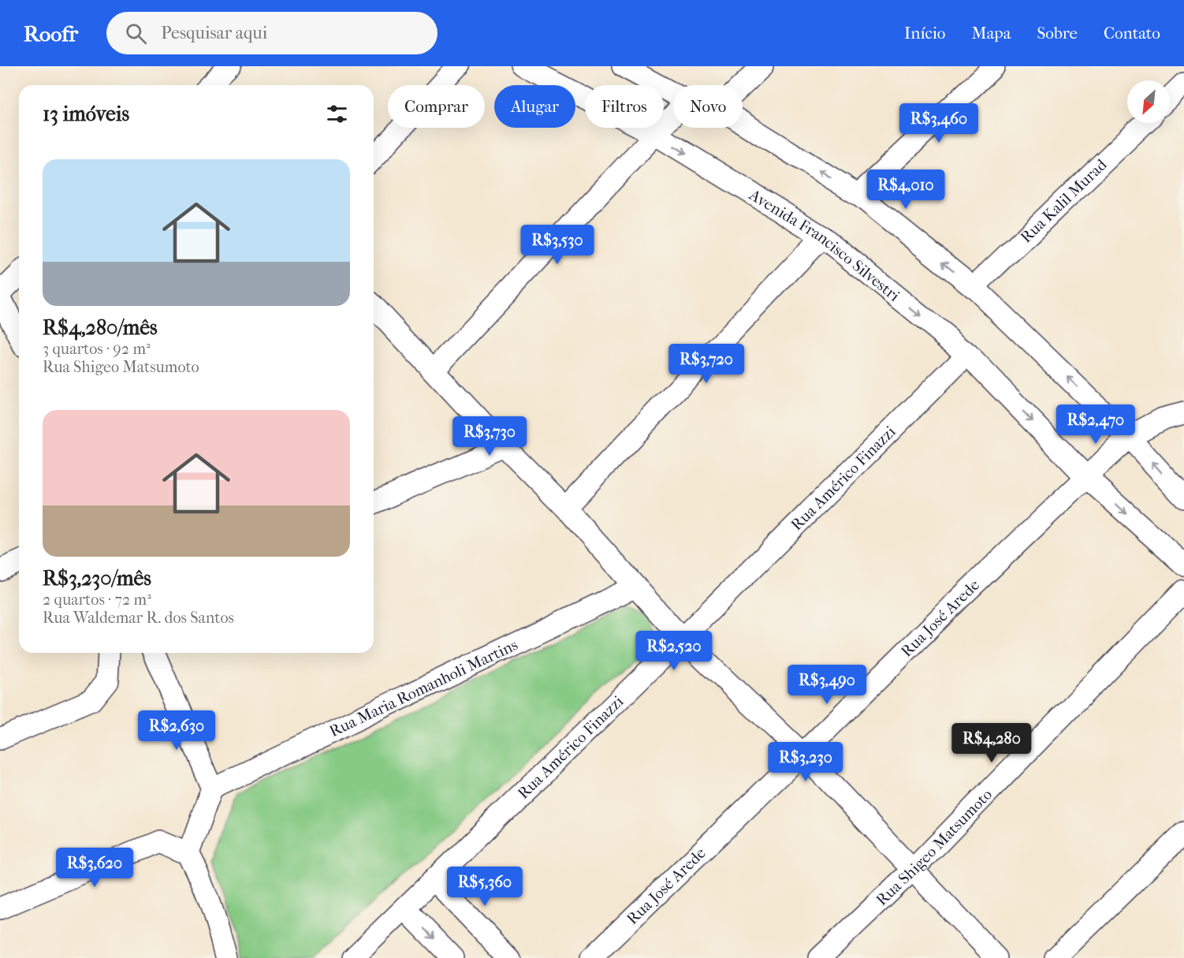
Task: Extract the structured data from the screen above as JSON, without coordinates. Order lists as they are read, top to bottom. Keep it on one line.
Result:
{"streets":{"street":["Rua Kalil Murad","Avenida Francisco Silvestri","Rua Américo Finazzi","Rua José Arede","Rua Maria Romanholi Martins","Rua Shigeo Matsumoto"]},"crossings":[["Avenida Francisco Silvestri","Rua Américo Finazzi"],["Avenida Francisco Silvestri","Rua José Arede"]],"north":"bottom left","page":{"header":"Roofr","search":"Pesquisar aqui","nav":["Início","Mapa","Sobre","Contato"],"chip":["Comprar","Alugar","Filtros","Novo"],"heading":"13 imóveis","price":["R$3,460","R$4,010","R$3,530","R$3,720","R$2,470","R$3,730","R$2,520","R$3,490","R$2,630","R$4,280","R$3,230","R$3,620","R$5,360"],"list":[{"name":"R$4,280/mês","note":"3 quartos · 92 m² · Rua Shigeo Matsumoto"},{"name":"R$3,230/mês","note":"2 quartos · 72 m² · Rua Waldemar R. dos Santos"}]}}
